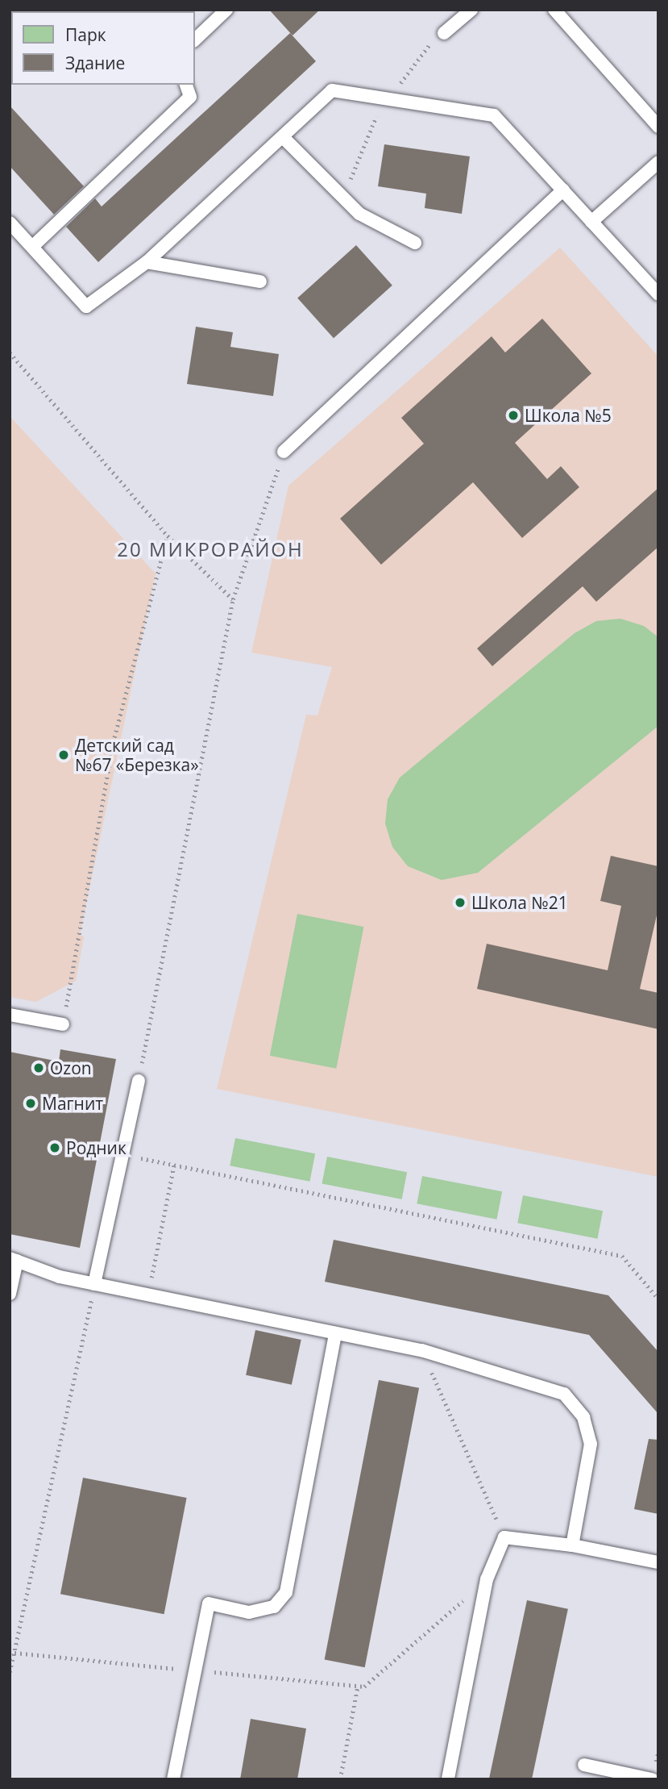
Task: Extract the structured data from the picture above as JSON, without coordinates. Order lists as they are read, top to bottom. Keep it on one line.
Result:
{"districts":["20 МИКРОРАЙОН"],"places":["Школа №5","Детский сад №67 «Березка»","Школа №21","Ozon","Магнит","Родник"],"legend":["Парк","Здание"]}
